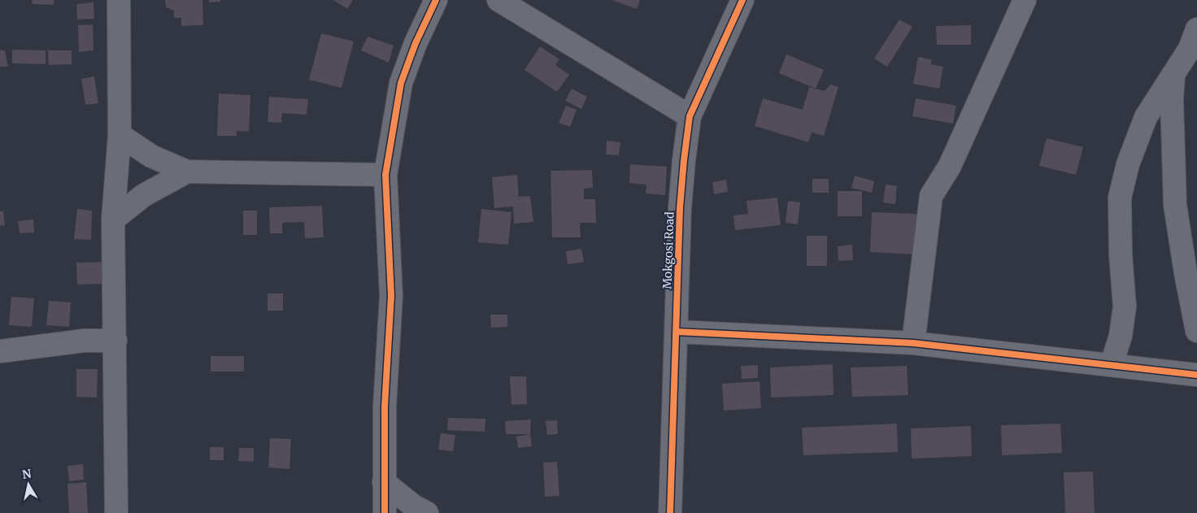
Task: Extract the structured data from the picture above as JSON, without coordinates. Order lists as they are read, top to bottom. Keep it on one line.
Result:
{"streets":{"street":["Mokgosi Road"]},"north":"top"}
